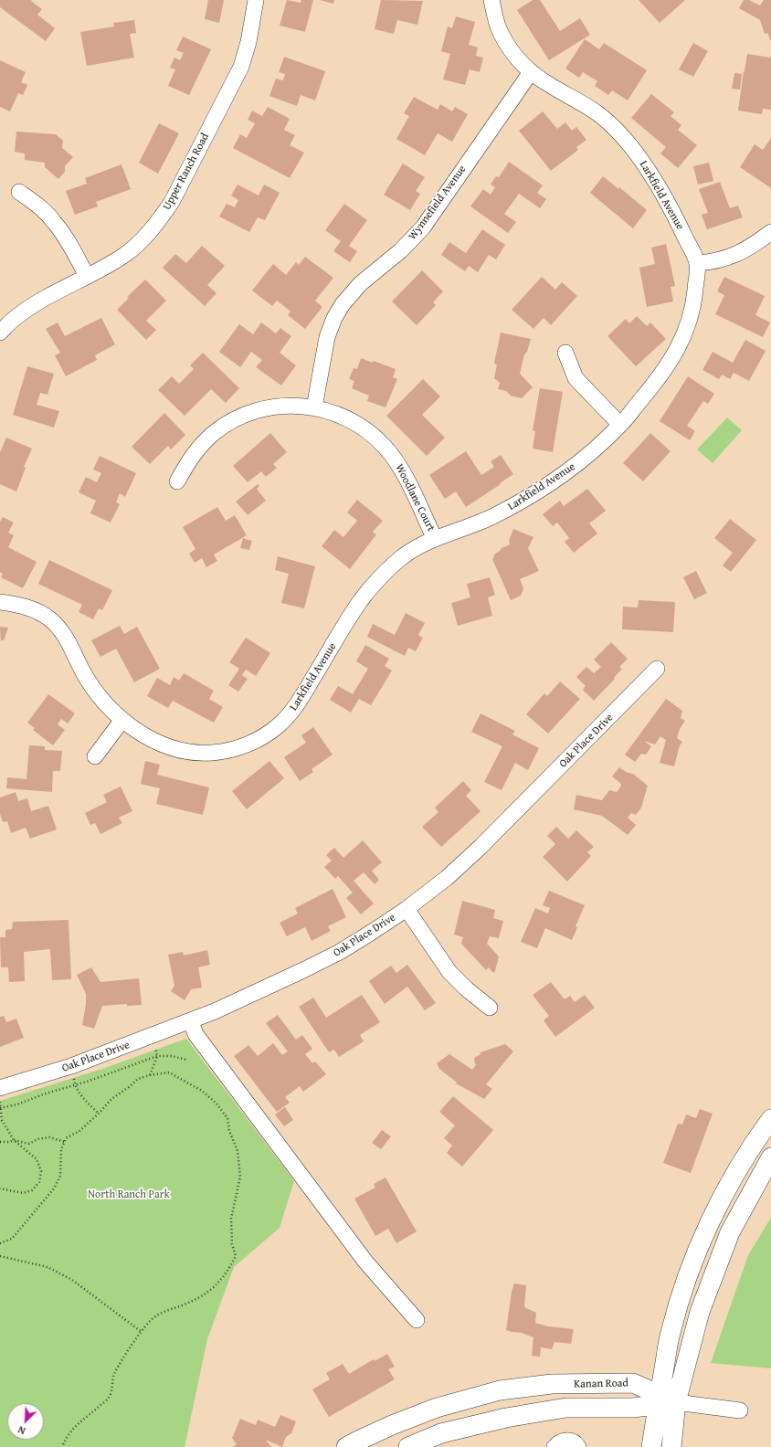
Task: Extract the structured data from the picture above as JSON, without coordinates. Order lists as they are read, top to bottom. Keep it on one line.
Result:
{"streets":{"main road":["Kanan Road"],"street":["Upper Ranch Road","Larkfield Avenue","Wynnefield Avenue","Woodlane Court","Oak Place Drive"]},"crossings":[["Larkfield Avenue","Wynnefield Avenue"],["Larkfield Avenue","Woodlane Court"],["Wynnefield Avenue","Woodlane Court"]],"parks":["North Ranch Park"],"north":"bottom left"}
